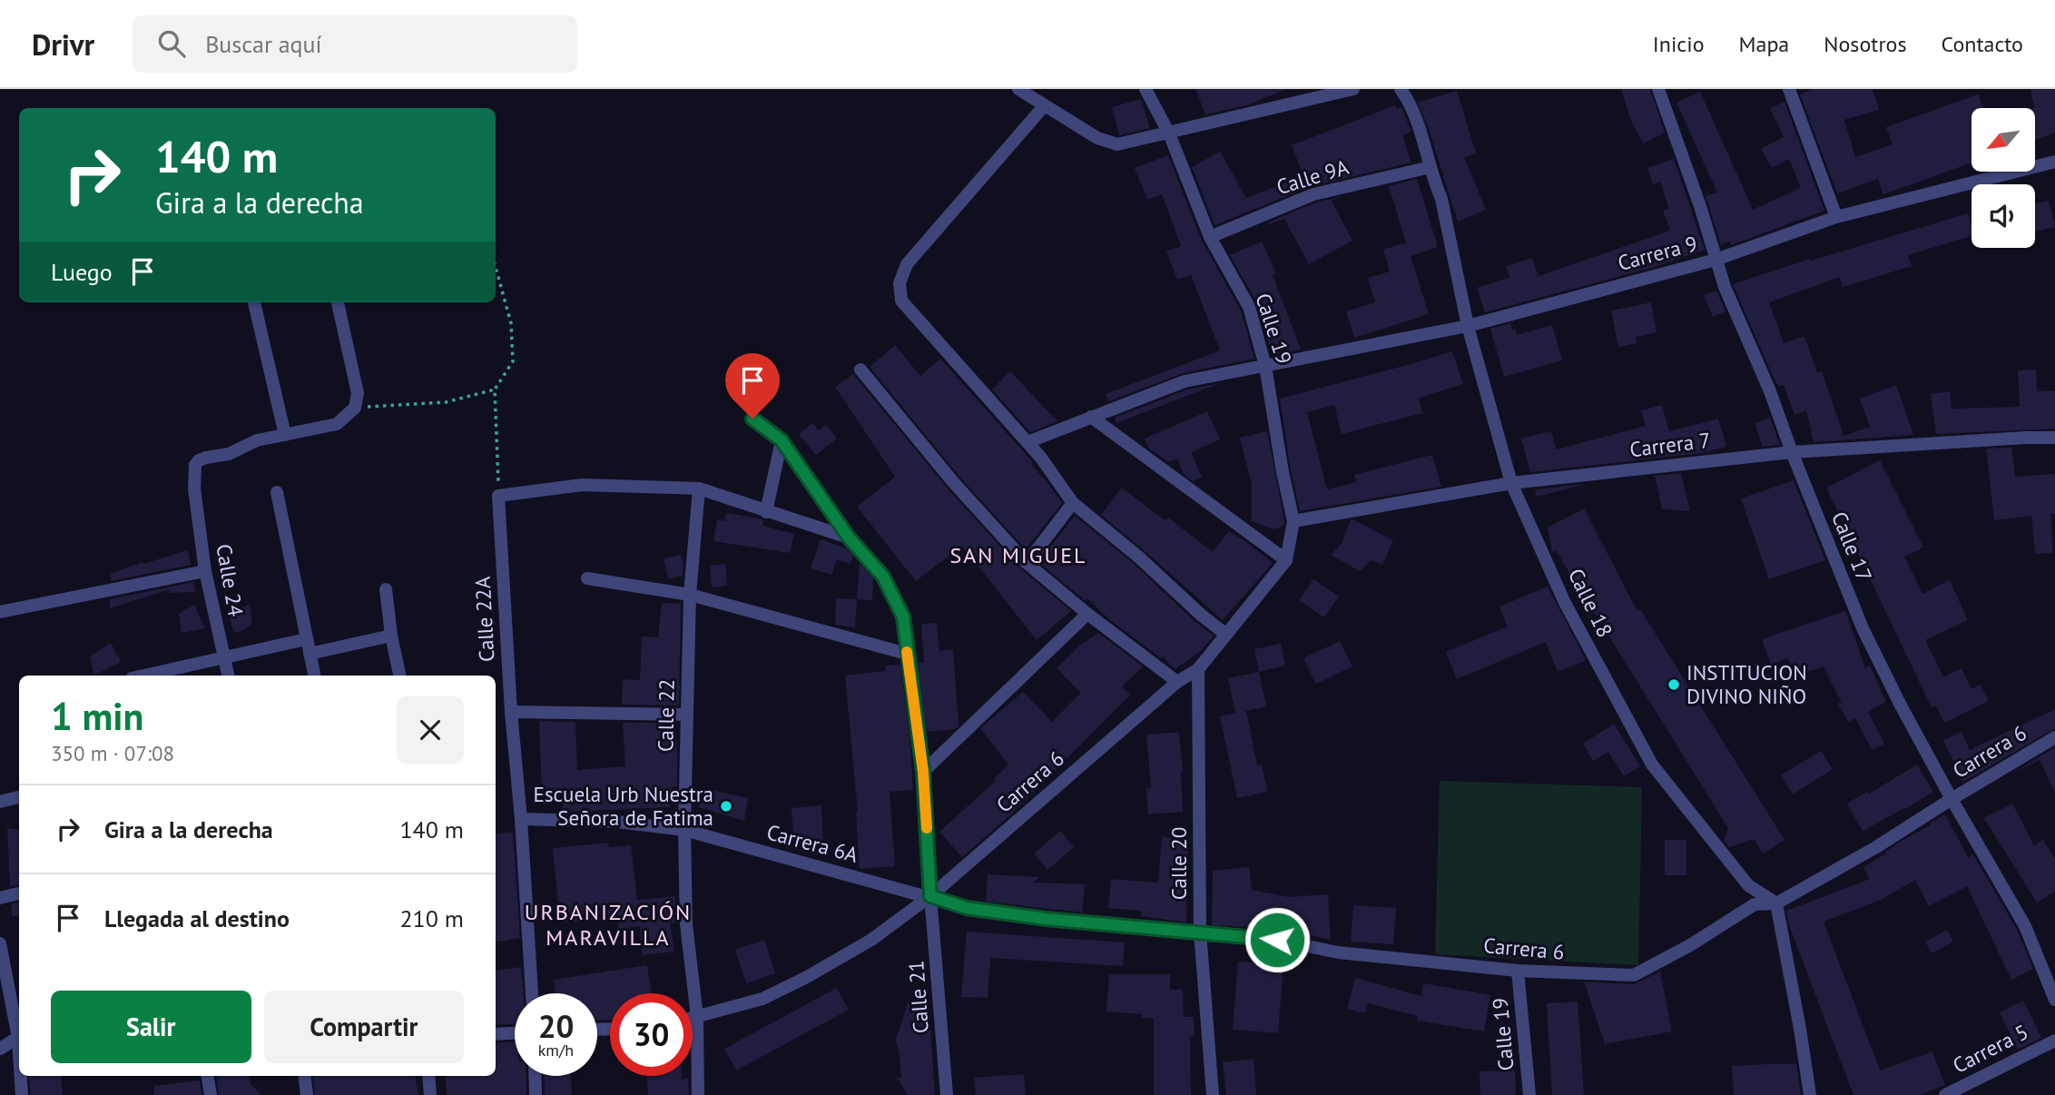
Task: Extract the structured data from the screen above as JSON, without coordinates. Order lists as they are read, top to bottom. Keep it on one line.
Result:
{"streets":{"street":["Calle 9A","Carrera 9","Calle 19","Carrera 7","Calle 17","Calle 24","Calle 18","Calle 22A","Calle 22","Carrera 6","Carrera 6A","Calle 20","Calle 21","Carrera 5"]},"crossings":[["Calle 9A","Calle 19"],["Calle 9A","Calle 18"],["Carrera 9","Calle 19"],["Carrera 9","Calle 17"],["Carrera 9","Calle 18"],["Calle 19","Carrera 7"],["Calle 19","Carrera 6"],["Carrera 7","Calle 17"],["Carrera 7","Calle 18"],["Calle 17","Carrera 6"],["Calle 18","Carrera 6"],["Calle 22A","Carrera 6A"],["Calle 22","Carrera 6"],["Calle 22","Carrera 6A"],["Carrera 6","Carrera 6A"],["Carrera 6","Calle 20"],["Carrera 6","Calle 21"],["Carrera 6A","Calle 21"]],"districts":["SAN MIGUEL","URBANIZACIÓN MARAVILLA"],"places":["INSTITUCION DIVINO NIÑO","Escuela Urb Nuestra Señora de Fatima"],"north":"bottom left","page":{"header":"Drivr","search":"Buscar aquí","nav":["Inicio","Mapa","Nosotros","Contacto"],"turn":["140 m","Gira a la derecha"],"then":"Luego","heading":["1 min","350 m · 07:08"],"list":[{"name":"Gira a la derecha","value":"140 m"},{"name":"Llegada al destino","value":"210 m"}],"buttons":["Salir","Compartir"],"speed":"20 km/h","limit":"30"}}
